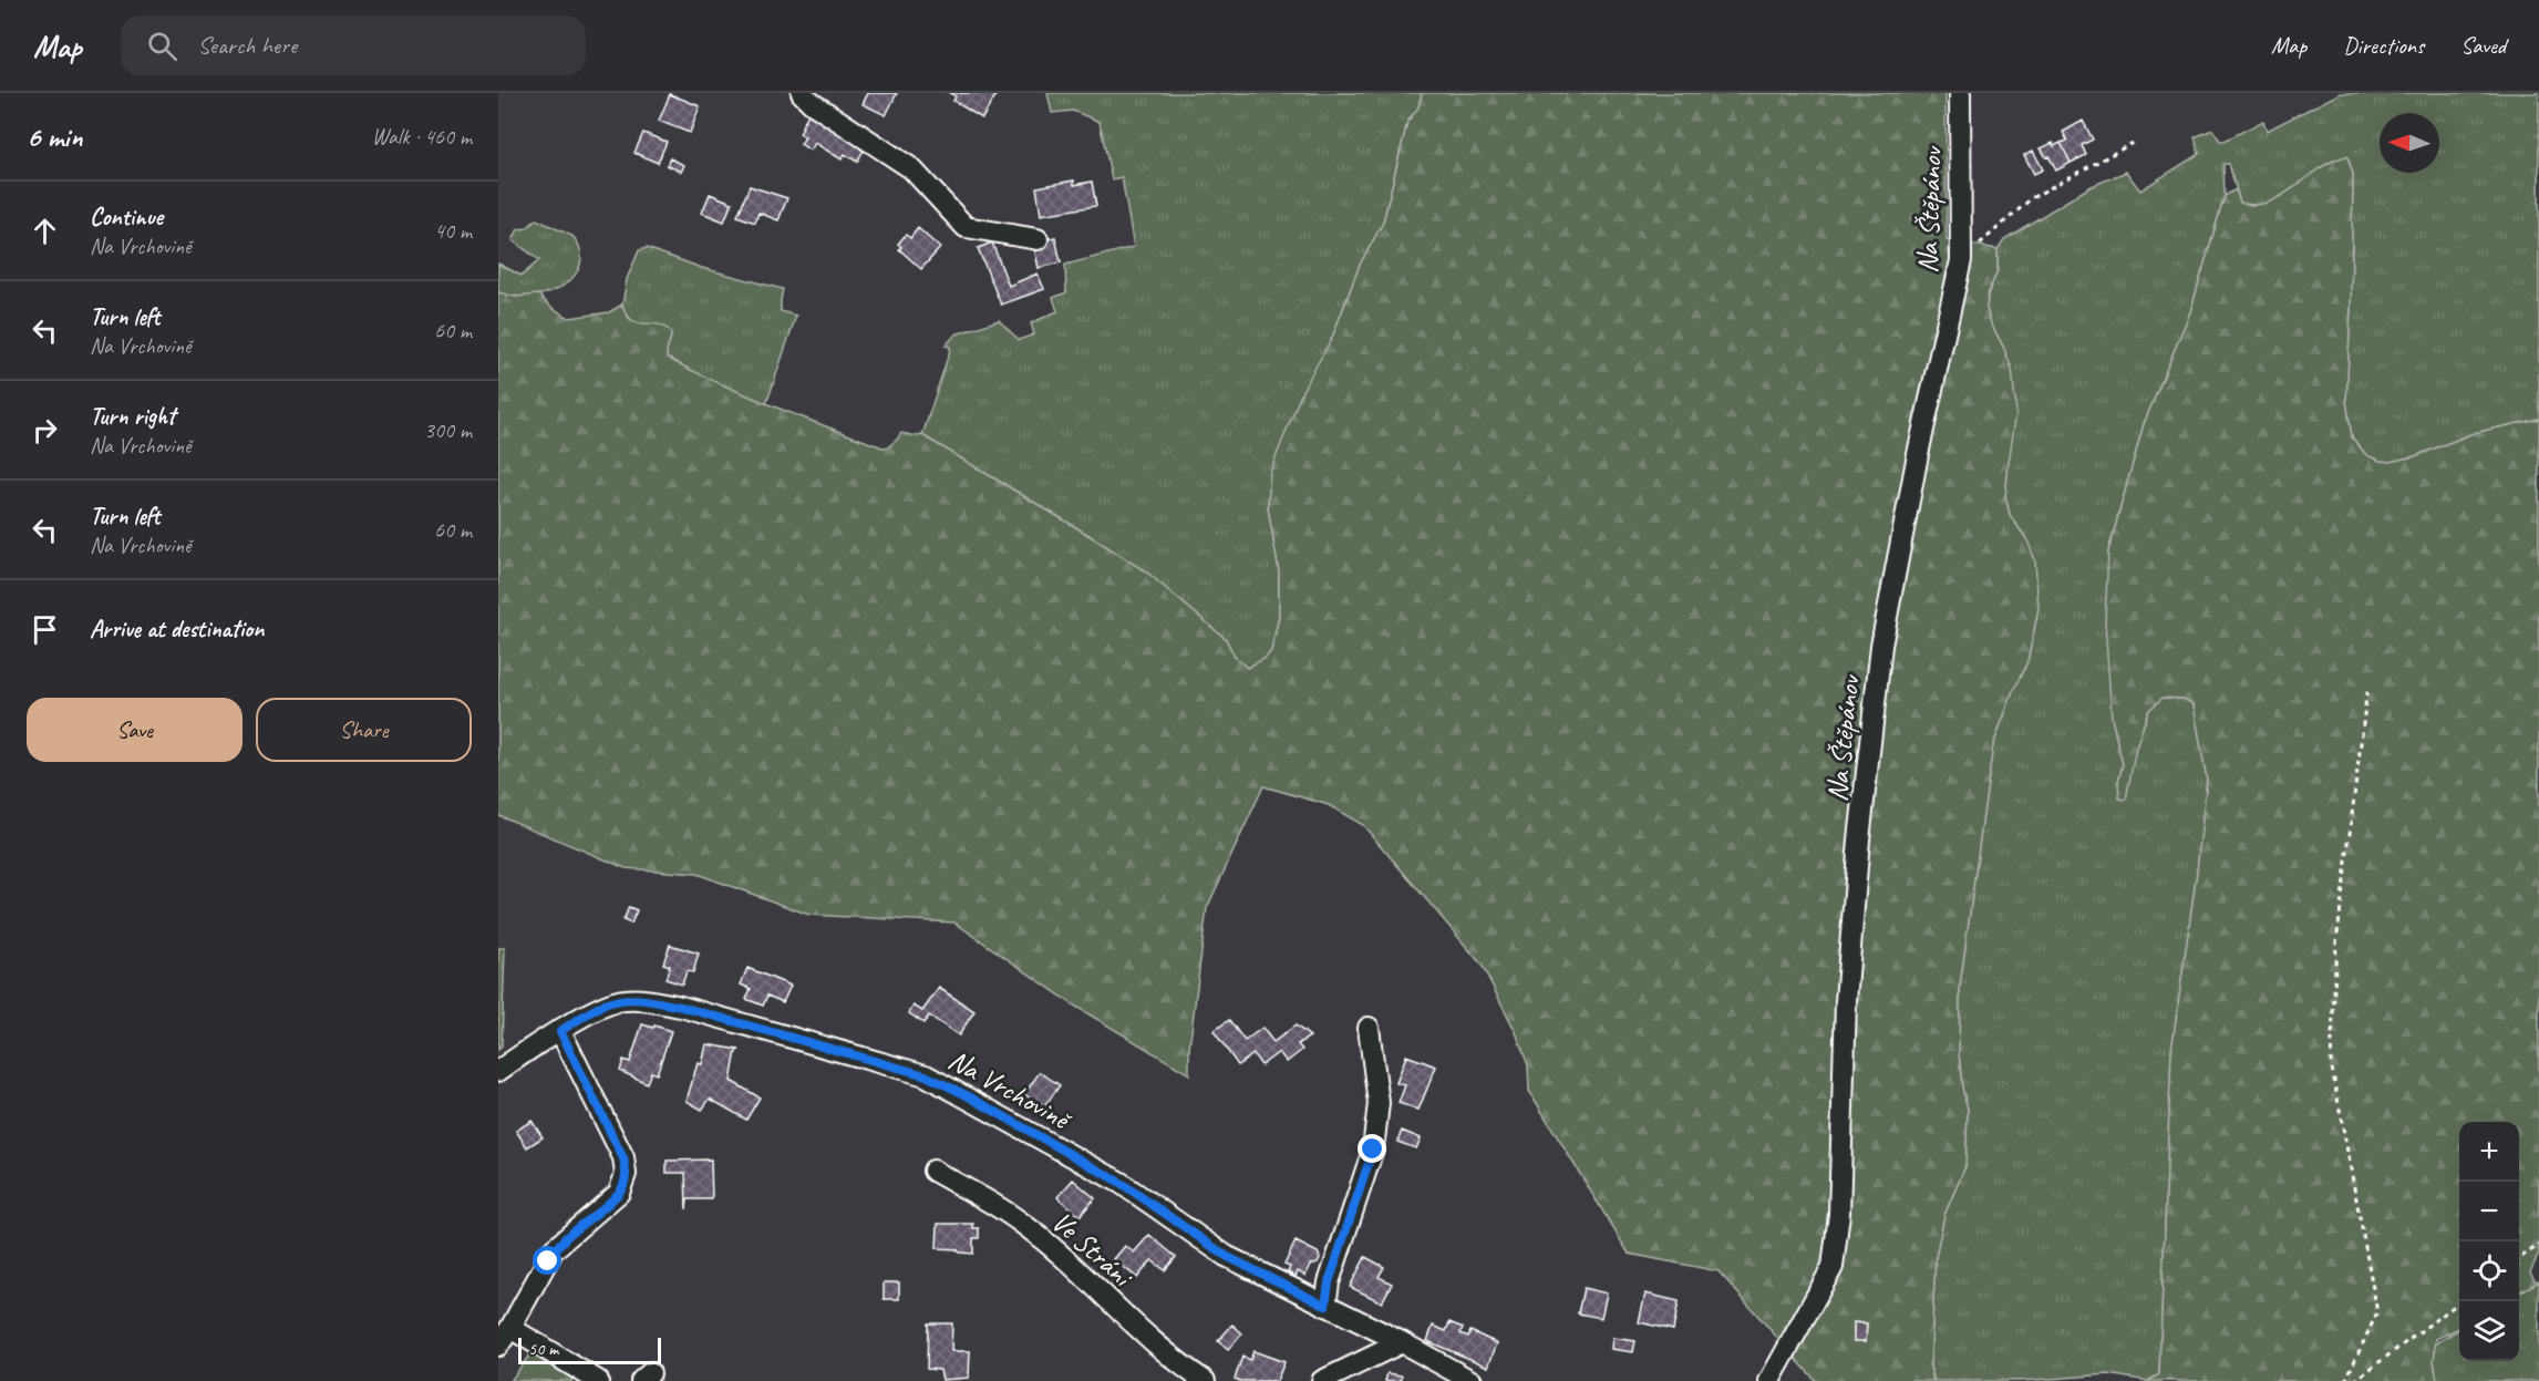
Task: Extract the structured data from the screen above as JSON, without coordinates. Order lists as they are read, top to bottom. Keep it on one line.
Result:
{"streets":{"street":["Na Štěpánov","Na Vrchovině","Ve Stráni"]},"scale_bar":"50 m","north":"left","page":{"header":"Map","search":"Search here","nav":["Map","Directions","Saved"],"heading":["6 min","Walk · 460 m"],"list":[["Continue","Na Vrchovině","40 m"],["Turn left","Na Vrchovině","60 m"],["Turn right","Na Vrchovině","300 m"],["Turn left","Na Vrchovině","60 m"],"Arrive at destination"],"buttons":["Save","Share"],"map_buttons":["+","−"],"scale":"50 m"}}
